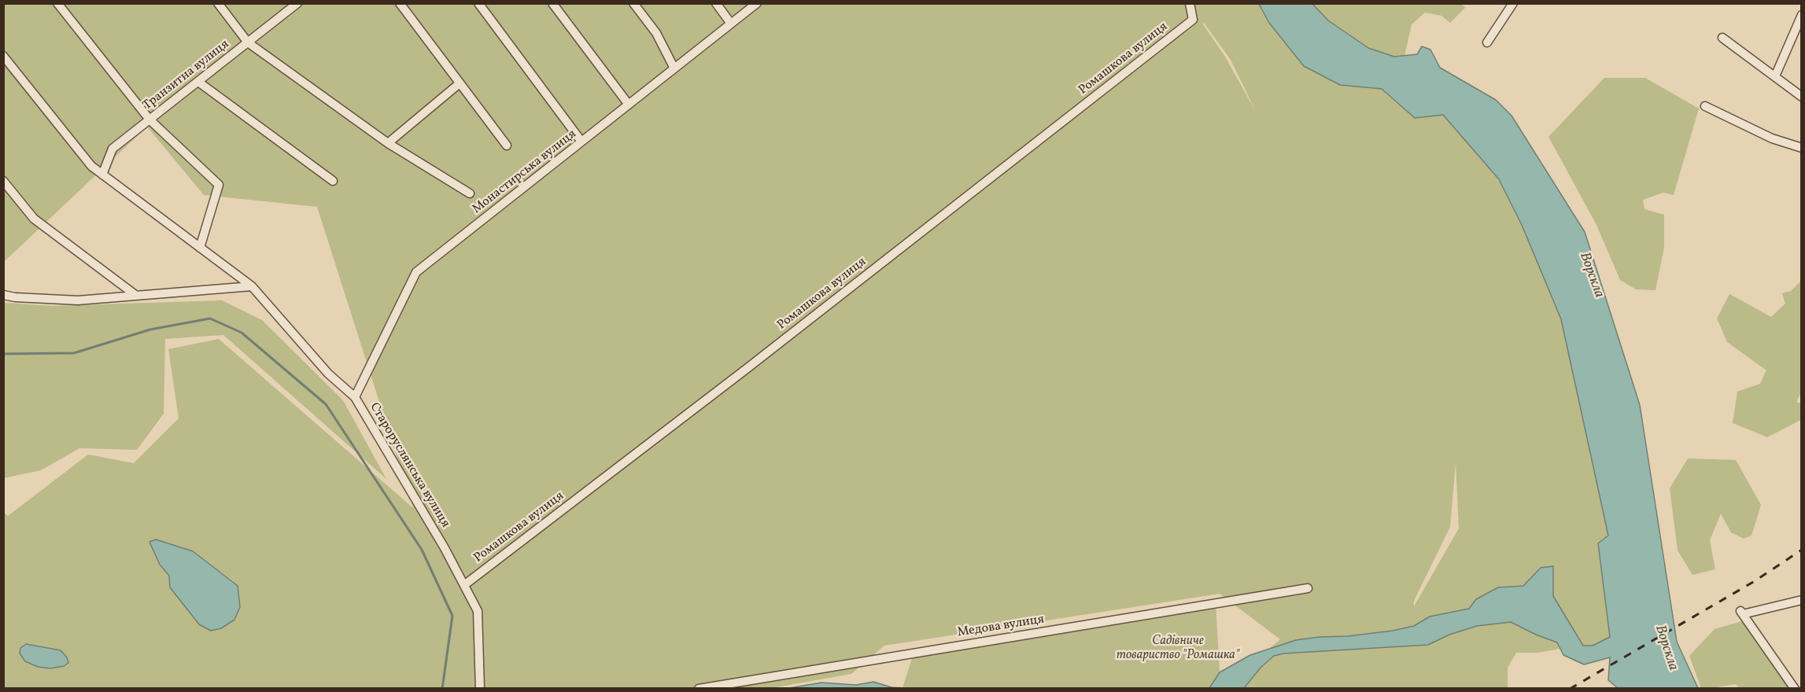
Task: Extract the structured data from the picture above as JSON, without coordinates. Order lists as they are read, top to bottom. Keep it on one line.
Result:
{"streets":{"street":["Ромашкова вулиця","Транзитна вулиця","Монастирська вулиця","Староруслянська вулиця","Медова вулиця"]},"crossings":[["Ромашкова вулиця","Староруслянська вулиця"],["Транзитна вулиця","Староруслянська вулиця"],["Монастирська вулиця","Староруслянська вулиця"]],"water":["Ворскла"],"parks":["Садівниче товариство \"Ромашка\""]}
